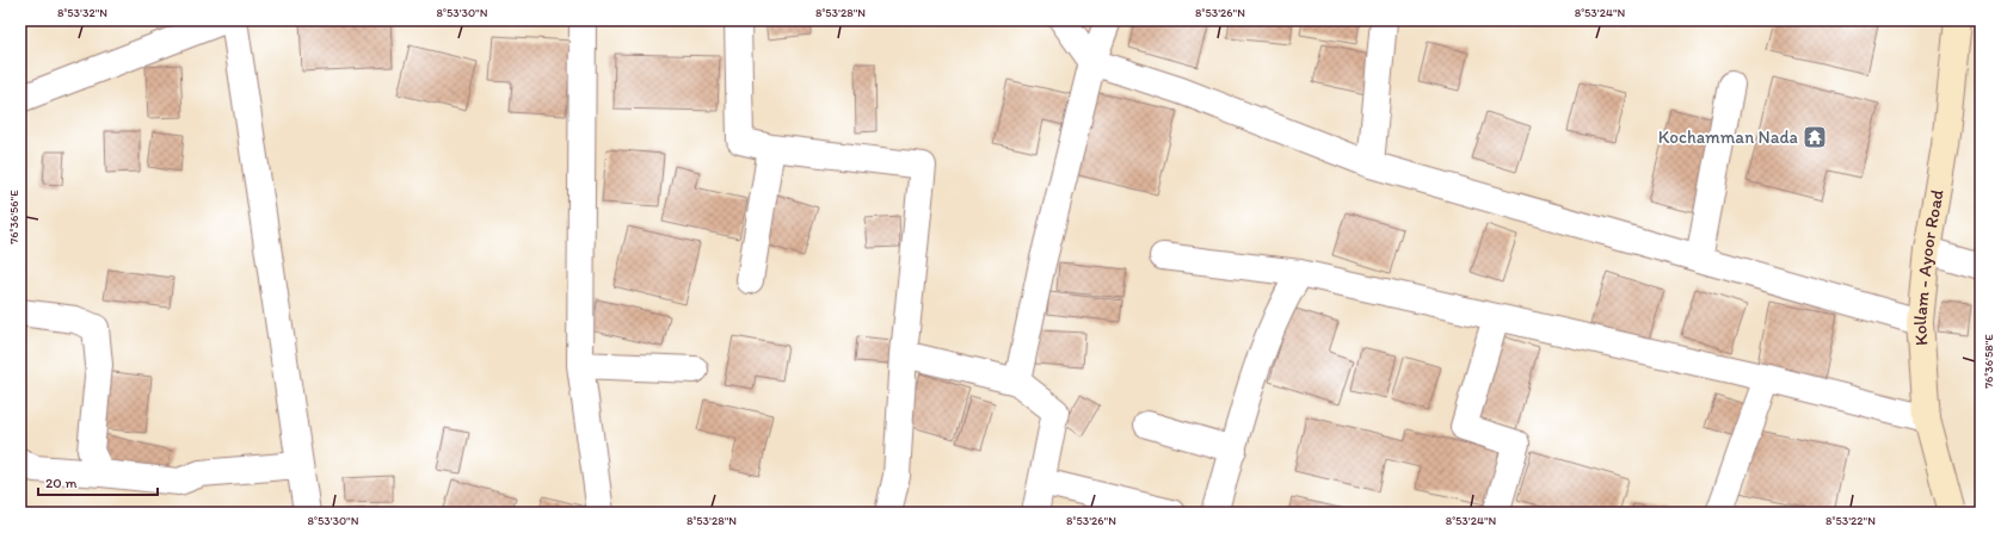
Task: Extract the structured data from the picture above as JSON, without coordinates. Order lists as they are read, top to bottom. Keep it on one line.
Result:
{"streets":{"main road":["Kollam - Ayoor Road"]},"places":{"temple":["Kochamman Nada"]},"scale_bar":"20 m","coordinates":["8°53'32\"N","8°53'30\"N","8°53'28\"N","8°53'26\"N","8°53'24\"N","76°36'56\"E","76°36'58\"E","8°53'22\"N"]}
